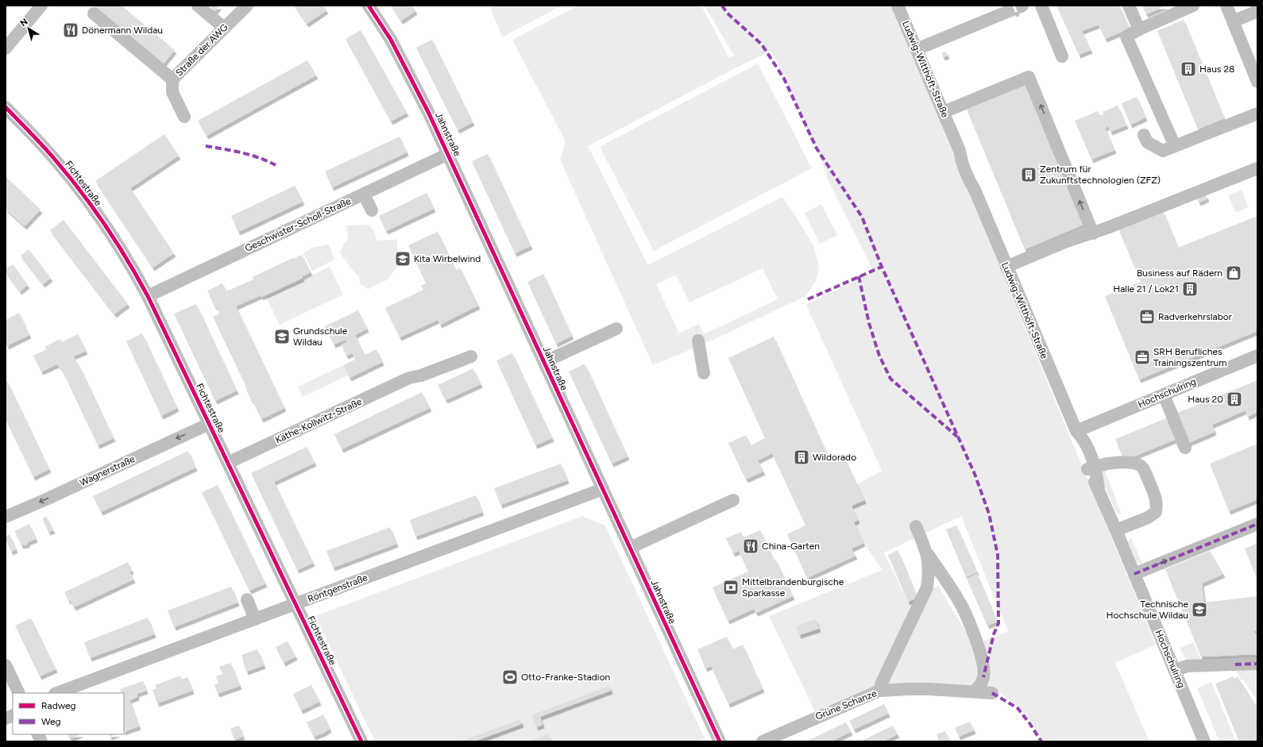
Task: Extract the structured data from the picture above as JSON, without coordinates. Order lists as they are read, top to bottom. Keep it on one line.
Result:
{"streets":{"street":["Straße der AWG","Ludwig-Witthöft-Straße","Jahnstraße","Fichtestraße","Geschwister-Scholl-Straße","Hochschulring","Käthe-Kollwitz-Straße","Wagnerstraße","Röntgenstraße","Grüne Schanze"]},"crossings":[["Ludwig-Witthöft-Straße","Hochschulring"],["Jahnstraße","Geschwister-Scholl-Straße"],["Jahnstraße","Röntgenstraße"],["Fichtestraße","Geschwister-Scholl-Straße"],["Fichtestraße","Käthe-Kollwitz-Straße"],["Fichtestraße","Wagnerstraße"],["Fichtestraße","Röntgenstraße"]],"one_way":["Wagnerstraße"],"places":{"restaurant":["Dönermann Wildau","China-Garten"],"building":["Haus 28","Zentrum für Zukunftstechnologien (ZFZ)","Halle 21 / Lok21","Haus 20","Wildorado"],"school or university":["Kita Wirbelwind","Grundschule Wildau","Technische Hochschule Wildau"],"shop":["Business auf Rädern"],"office":["Radverkehrslabor","SRH Berufliches Trainingszentrum"],"bank":["Mittelbrandenburgische Sparkasse"],"sports":["Otto-Franke-Stadion"]},"legend":["Radweg","Weg"],"north":"top left"}
